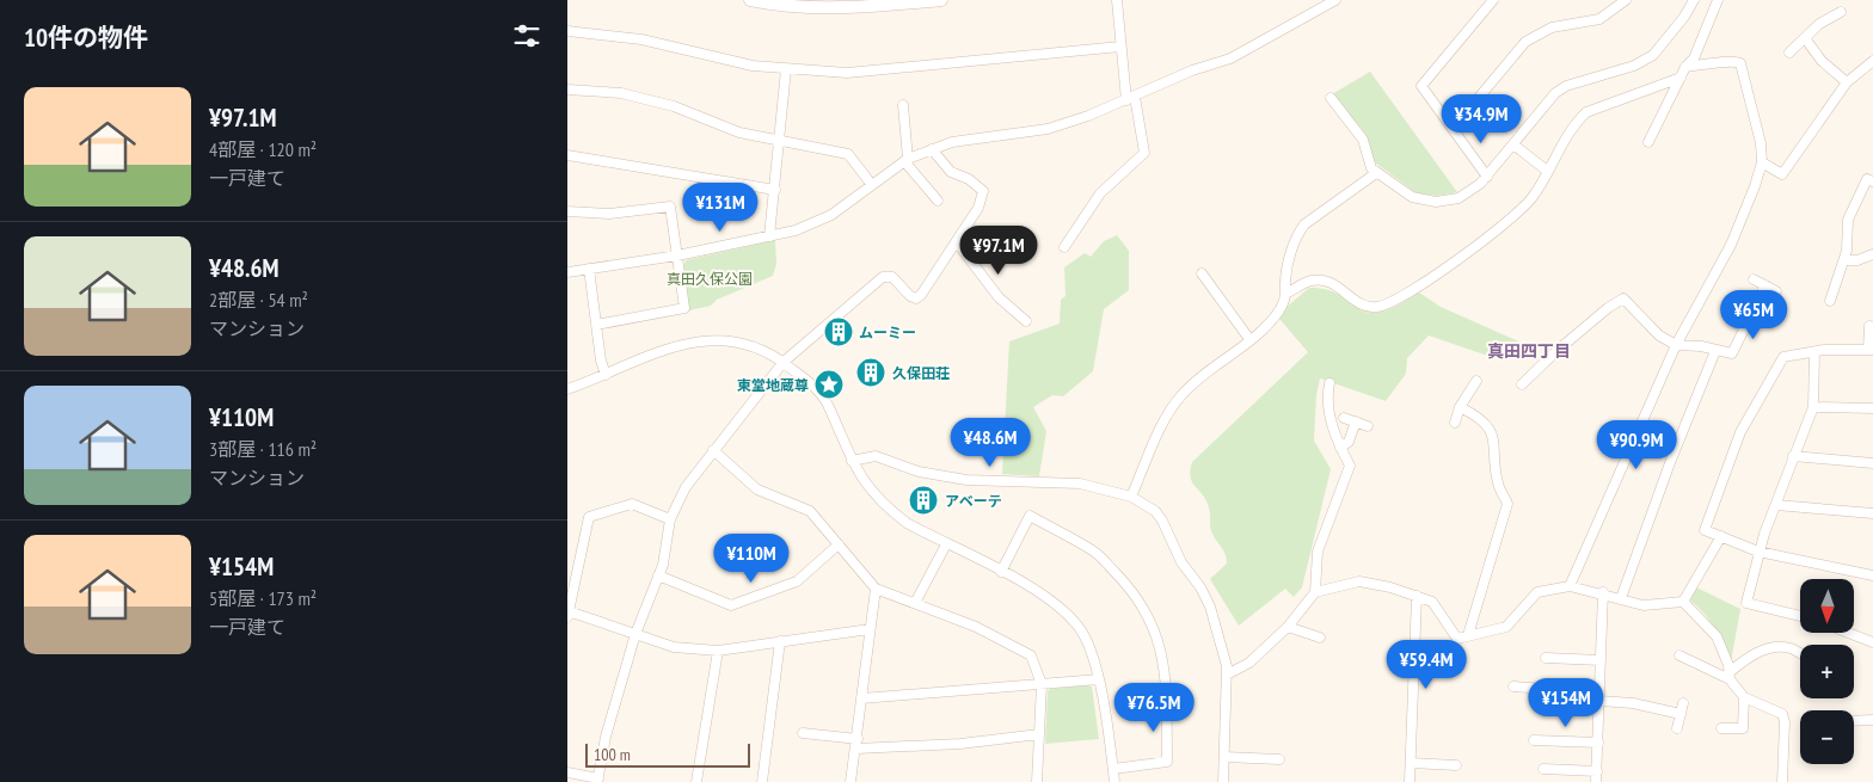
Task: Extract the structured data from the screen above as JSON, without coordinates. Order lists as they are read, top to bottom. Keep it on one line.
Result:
{"districts":["真田四丁目"],"parks":["真田久保公園"],"places":{"building":["ムーミー","久保田荘","アベーテ"],"place":["東堂地蔵尊"]},"scale_bar":"100 m","north":"bottom","page":{"heading":"10件の物件","list":[{"name":"¥97.1M","note":"4部屋 · 120 m² · 一戸建て"},{"name":"¥48.6M","note":"2部屋 · 54 m² · マンション"},{"name":"¥110M","note":"3部屋 · 116 m² · マンション"},{"name":"¥154M","note":"5部屋 · 173 m² · 一戸建て"}],"price":["¥34.9M","¥131M","¥97.1M","¥65M","¥48.6M","¥90.9M","¥110M","¥59.4M","¥154M","¥76.5M"],"map_buttons":["+","−"],"scale":"100 m"}}
